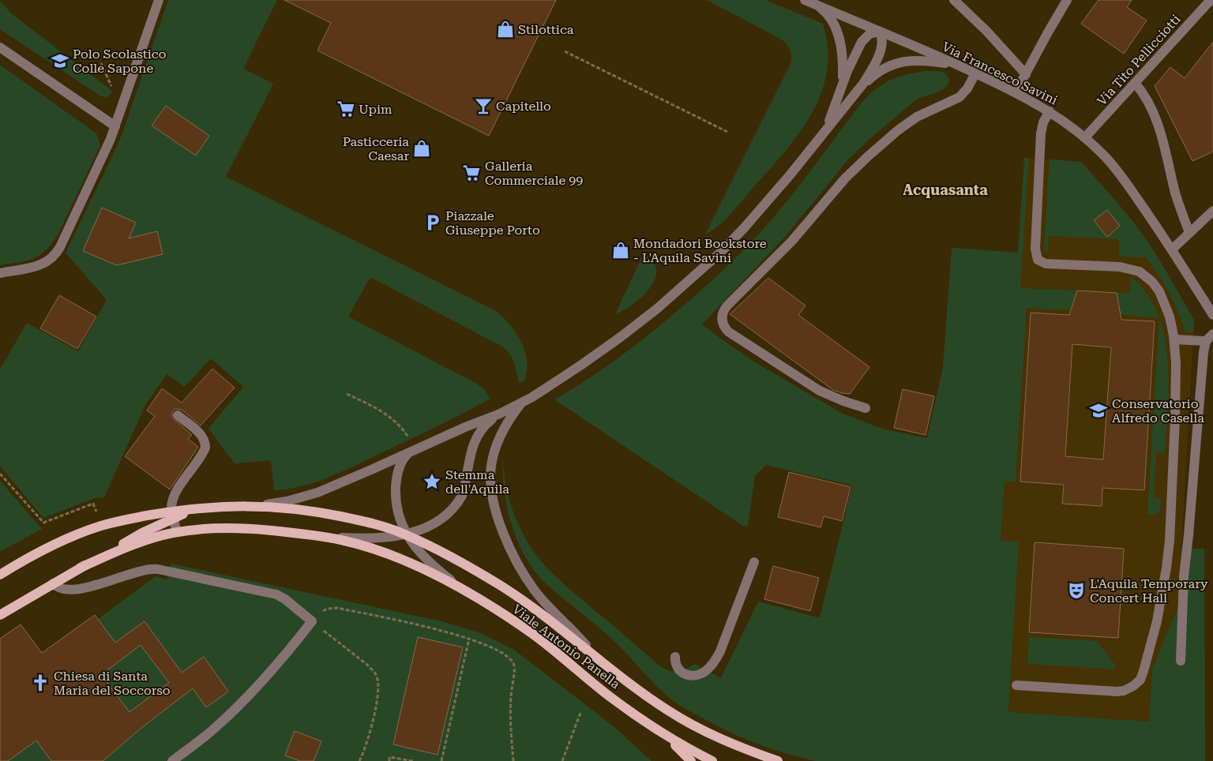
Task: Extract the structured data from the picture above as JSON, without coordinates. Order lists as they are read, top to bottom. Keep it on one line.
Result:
{"streets":{"main road":["Viale Antonio Panella"],"street":["Via Tito Pellicciotti","Via Francesco Savini"]},"crossings":[["Via Tito Pellicciotti","Via Francesco Savini"]],"districts":["Acquasanta"],"places":{"shop":["Stilottica","Pasticceria Caesar","Mondadori Bookstore - L'Aquila Savini"],"school or university":["Polo Scolastico Colle Sapone","Conservatorio Alfredo Casella"],"bar":["Capitello"],"supermarket":["Upim","Galleria Commerciale 99"],"parking":["Piazzale Giuseppe Porto"],"place":["Stemma dell'Aquila"],"theatre":["L'Aquila Temporary Concert Hall"],"church":["Chiesa di Santa Maria del Soccorso"]}}
